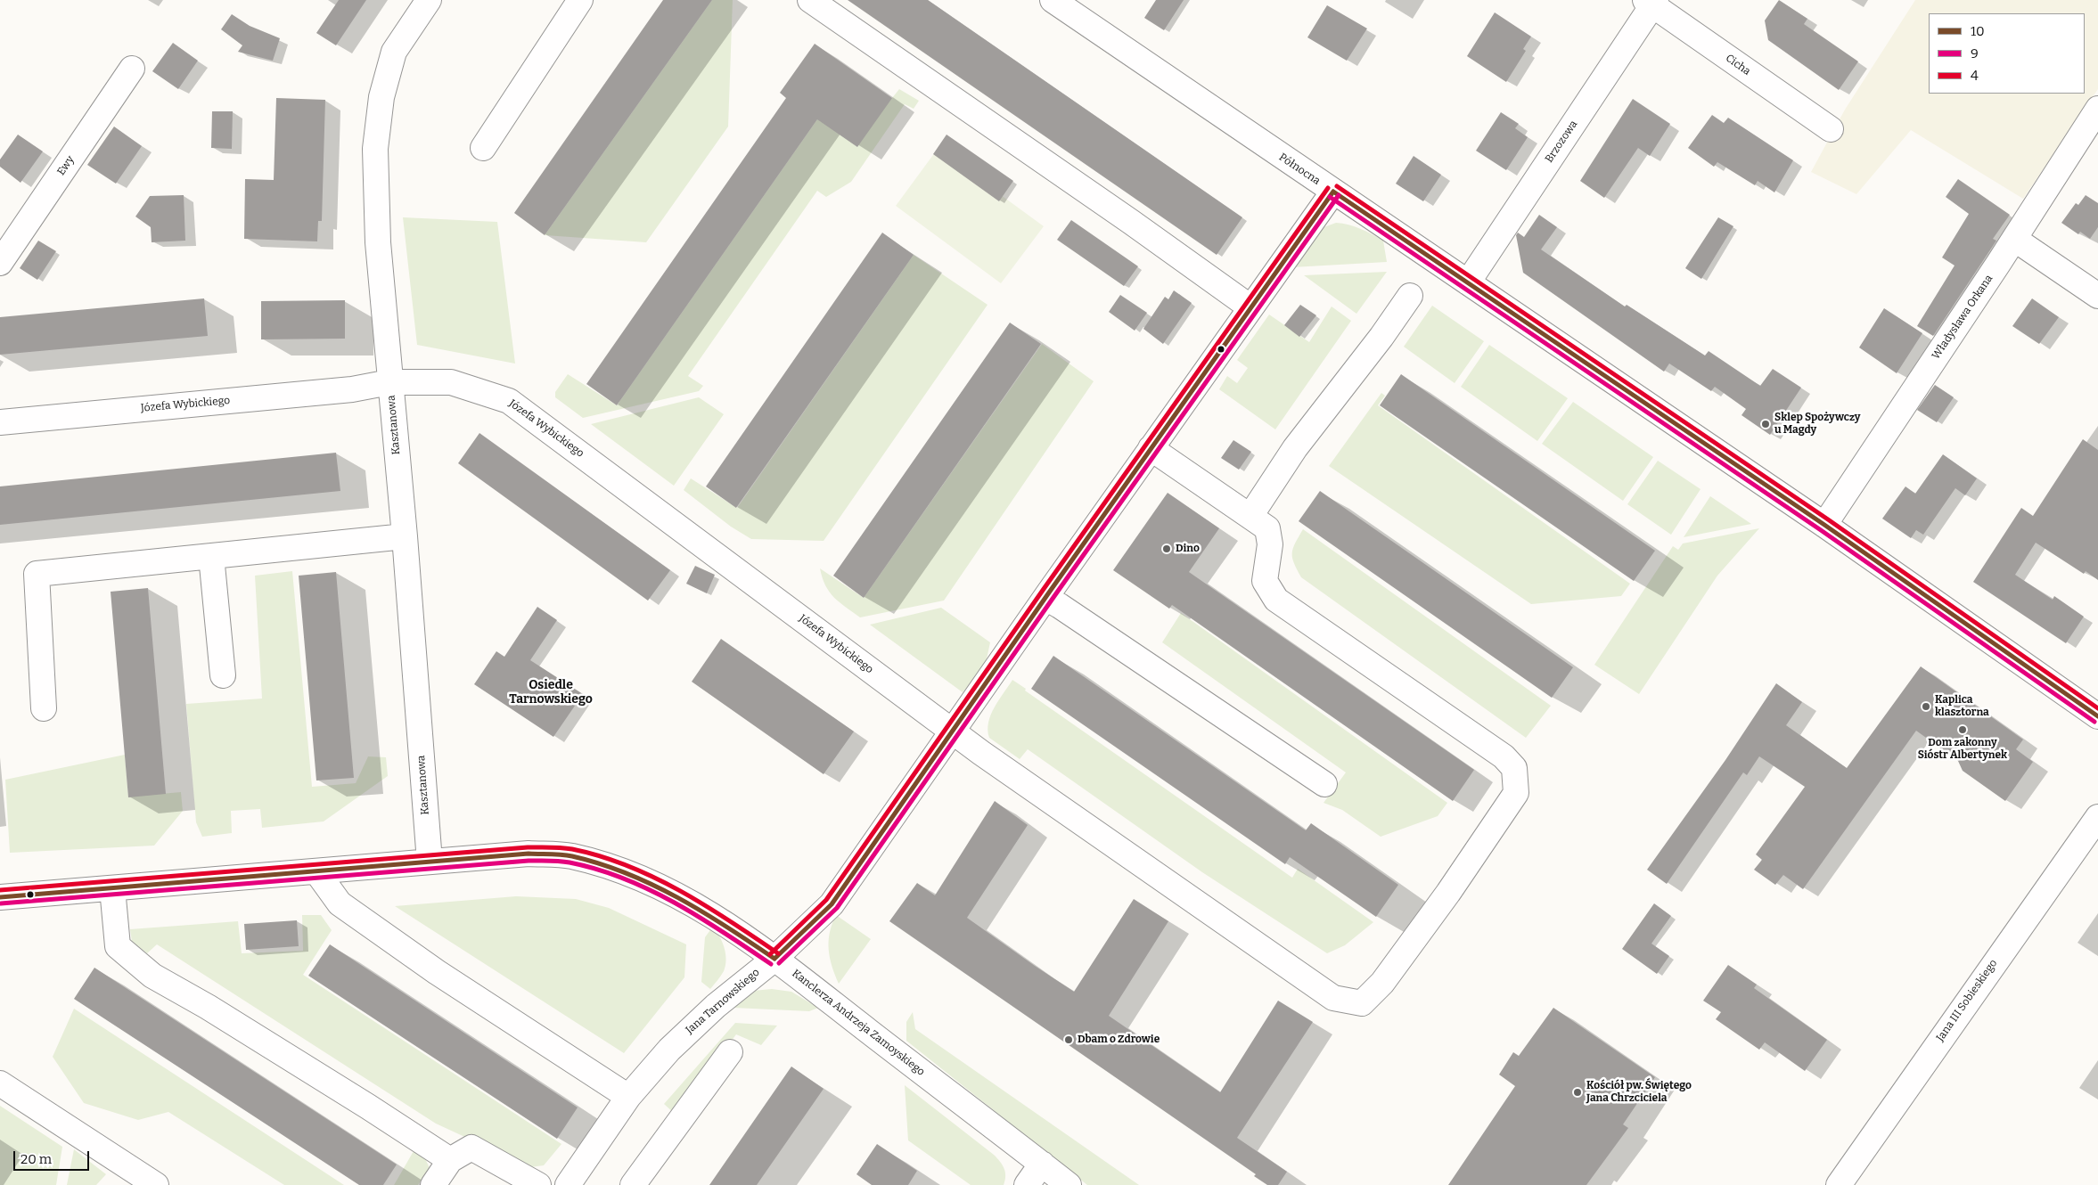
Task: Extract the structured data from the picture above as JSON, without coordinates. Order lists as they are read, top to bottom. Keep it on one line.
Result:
{"streets":{"street":["Cicha","Brzozowa","Ewy","Północna","Władysława Orkana","Józefa Wybickiego","Kasztanowa","Jana III Sobieskiego","Jana Tarnowskiego","Kanclerza Andrzeja Zamoyskiego"]},"crossings":[["Cicha","Brzozowa"],["Brzozowa","Północna"],["Północna","Władysława Orkana"],["Północna","Jana Tarnowskiego"],["Józefa Wybickiego","Kasztanowa"],["Józefa Wybickiego","Jana Tarnowskiego"],["Kasztanowa","Kanclerza Andrzeja Zamoyskiego"],["Jana Tarnowskiego","Kanclerza Andrzeja Zamoyskiego"]],"districts":["Osiedle Tarnowskiego"],"places":["Sklep Spożywczy u Magdy","Dino","Kaplica klasztorna","Dom zakonny Sióstr Albertynek","Dbam o Zdrowie","Kościół pw. Świętego Jana Chrzciciela"],"lines":["transit line 4","transit line 10","transit line 9"],"legend":["10","9","4"],"scale_bar":"20 m"}
